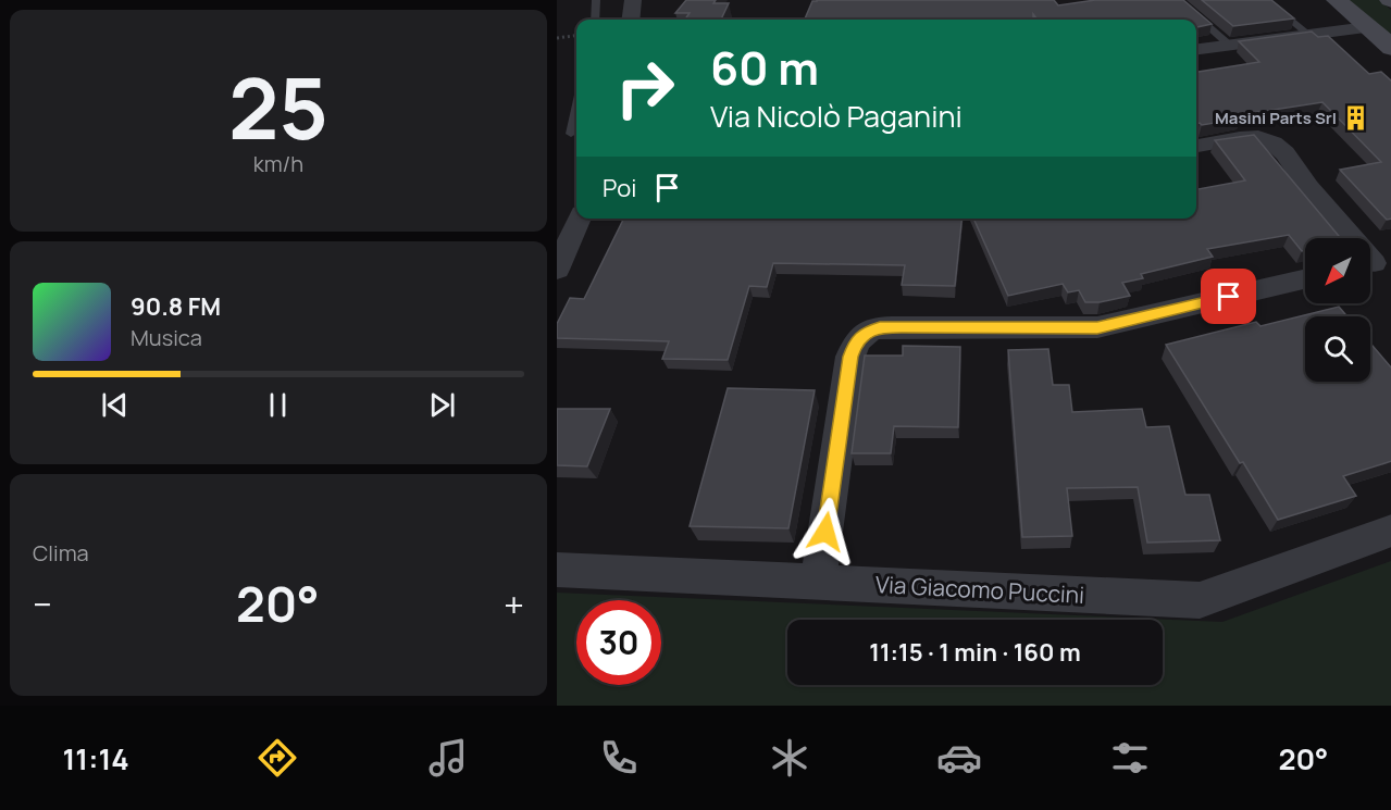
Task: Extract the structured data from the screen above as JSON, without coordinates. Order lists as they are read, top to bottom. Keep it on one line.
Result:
{"streets":{"street":["Via Giacomo Puccini"]},"places":{"building":["Masini Parts Srl"]},"north":"bottom left","page":{"tile":[["25","km/h"],"Clima"],"turn":["60 m","Via Nicolò Paganini"],"then":"Poi","song":["90.8 FM","Musica"],"heat":["−","20°","+"],"limit":"30","trip":"11:15 · 1 min · 160 m","tabs":["11:14","20°"]}}
